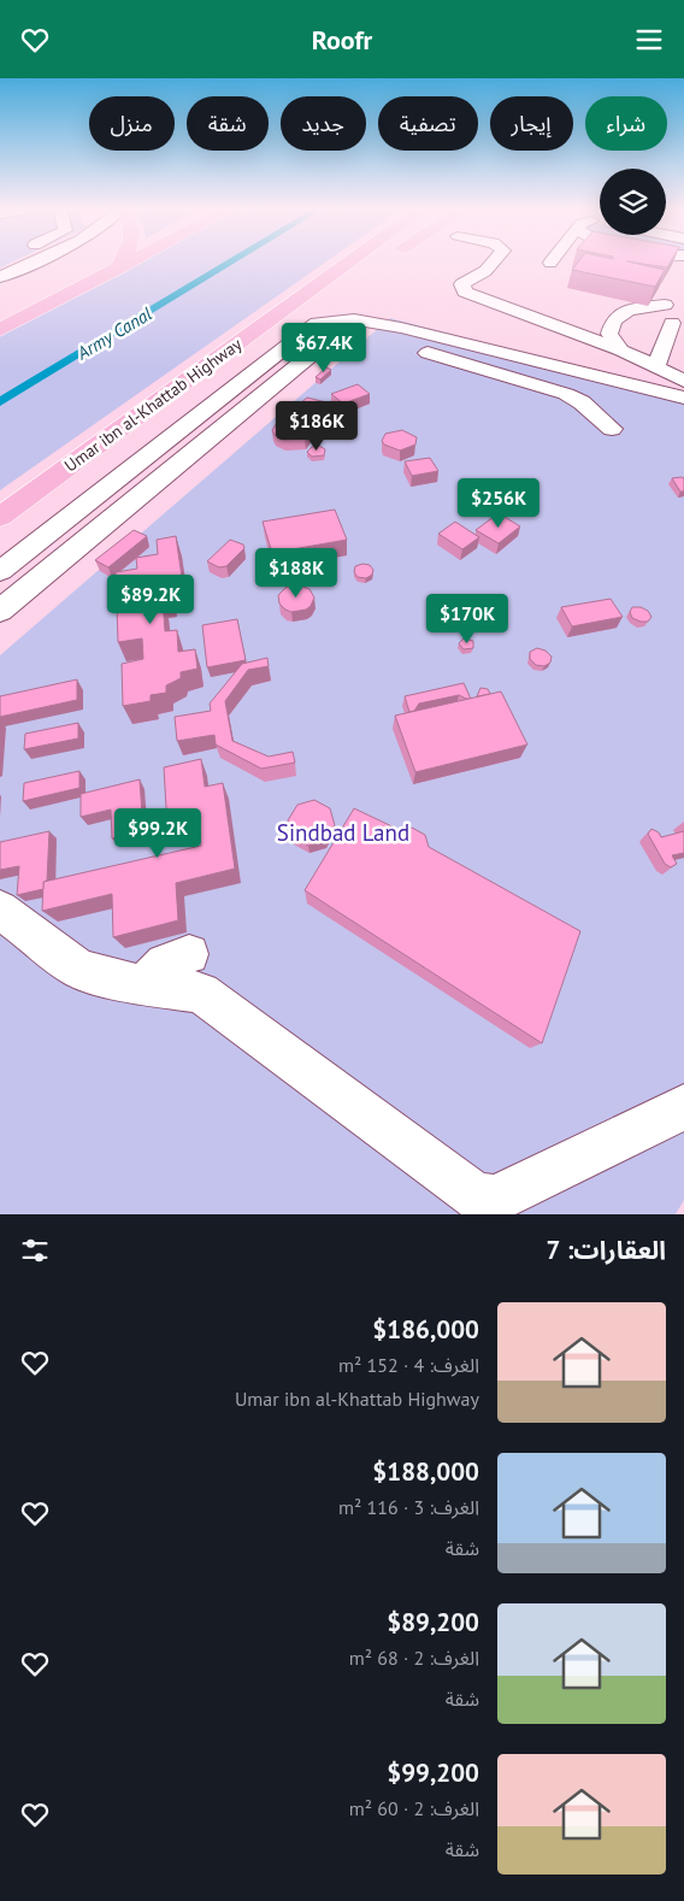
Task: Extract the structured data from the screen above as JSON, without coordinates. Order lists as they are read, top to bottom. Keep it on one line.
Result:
{"streets":{"highway":["Umar ibn al-Khattab Highway"]},"water":["Army Canal"],"parks":["Sindbad Land"],"page":{"header":"Roofr","chip":["شراء","إيجار","تصفية","جديد","شقة","منزل"],"price":["$67.4K","$186K","$256K","$188K","$89.2K","$170K","$99.2K"],"heading":"العقارات: 7","list":[{"name":"$186,000","note":"الغرف: 4 · 152 m² · Umar ibn al-Khattab Highway"},{"name":"$188,000","note":"الغرف: 3 · 116 m² · شقة"},{"name":"$89,200","note":"الغرف: 2 · 68 m² · شقة"},{"name":"$99,200","note":"الغرف: 2 · 60 m² · شقة"}]}}
